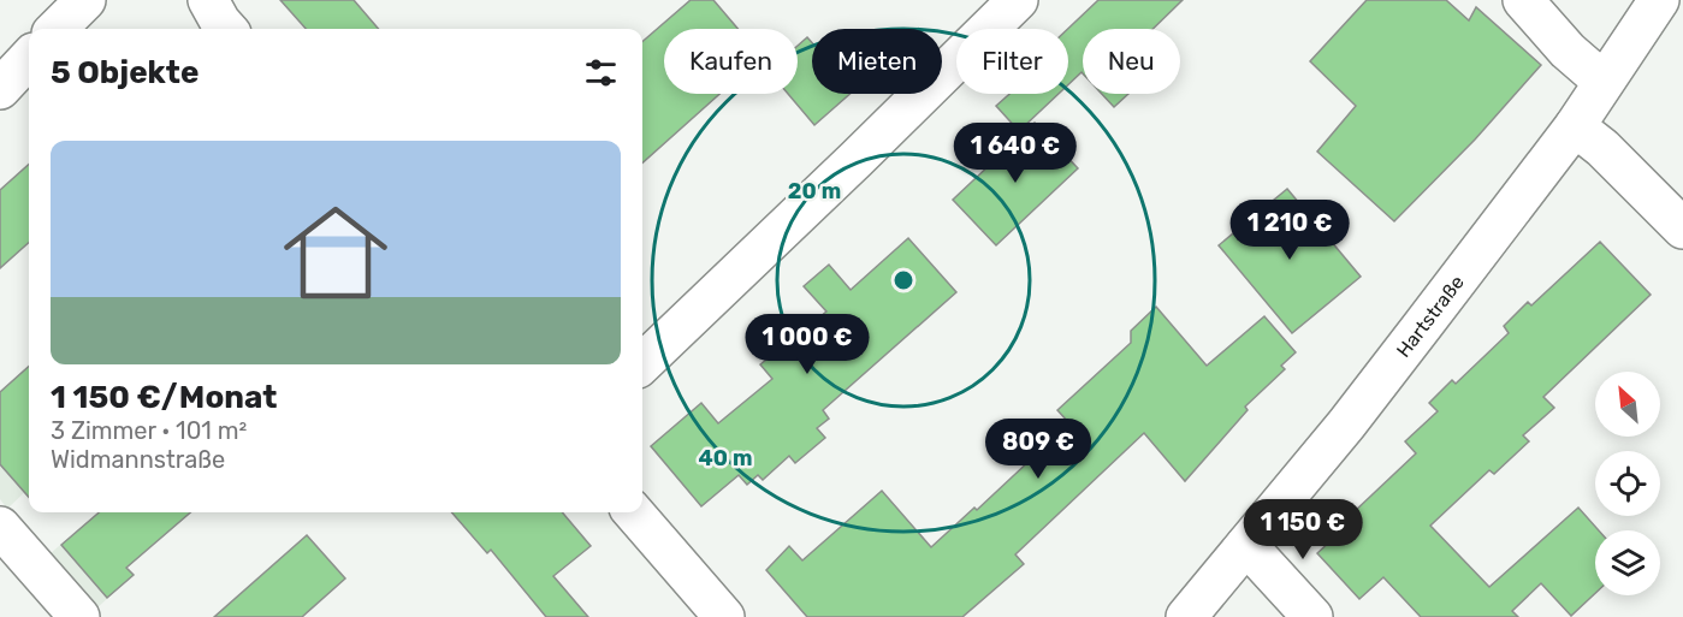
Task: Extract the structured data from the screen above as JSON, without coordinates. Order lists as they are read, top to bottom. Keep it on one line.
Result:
{"streets":{"street":["Hartstraße"]},"north":"top left","page":{"chip":["Kaufen","Mieten","Filter","Neu"],"heading":"5 Objekte","list":[{"name":"1 150 €/Monat","note":"3 Zimmer · 101 m² · Widmannstraße"}],"price":["1 640 €","1 210 €","1 000 €","809 €","1 150 €"]},"rings":["20 m","40 m"]}
